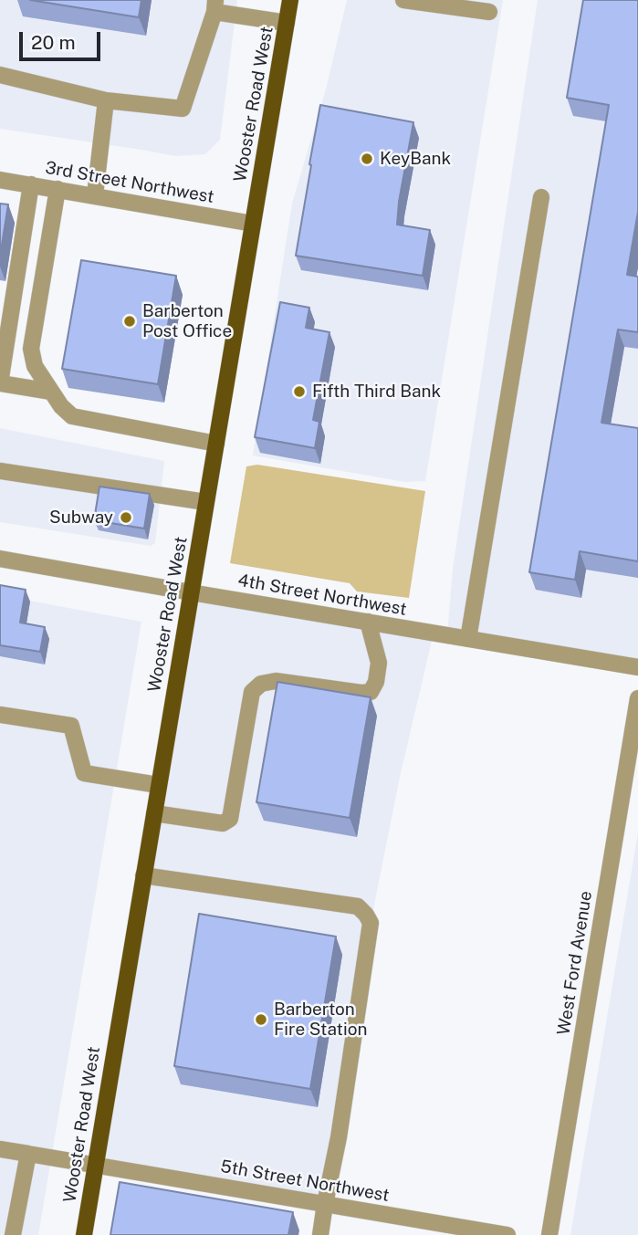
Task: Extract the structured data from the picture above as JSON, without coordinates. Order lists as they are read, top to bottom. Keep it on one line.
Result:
{"streets":{"main road":["Wooster Road West"],"street":["3rd Street Northwest","4th Street Northwest","West Ford Avenue","5th Street Northwest"]},"crossings":[["Wooster Road West","3rd Street Northwest"],["Wooster Road West","4th Street Northwest"],["Wooster Road West","5th Street Northwest"]],"places":["KeyBank","Barberton Post Office","Fifth Third Bank","Subway","Barberton Fire Station"],"scale_bar":"20 m"}
